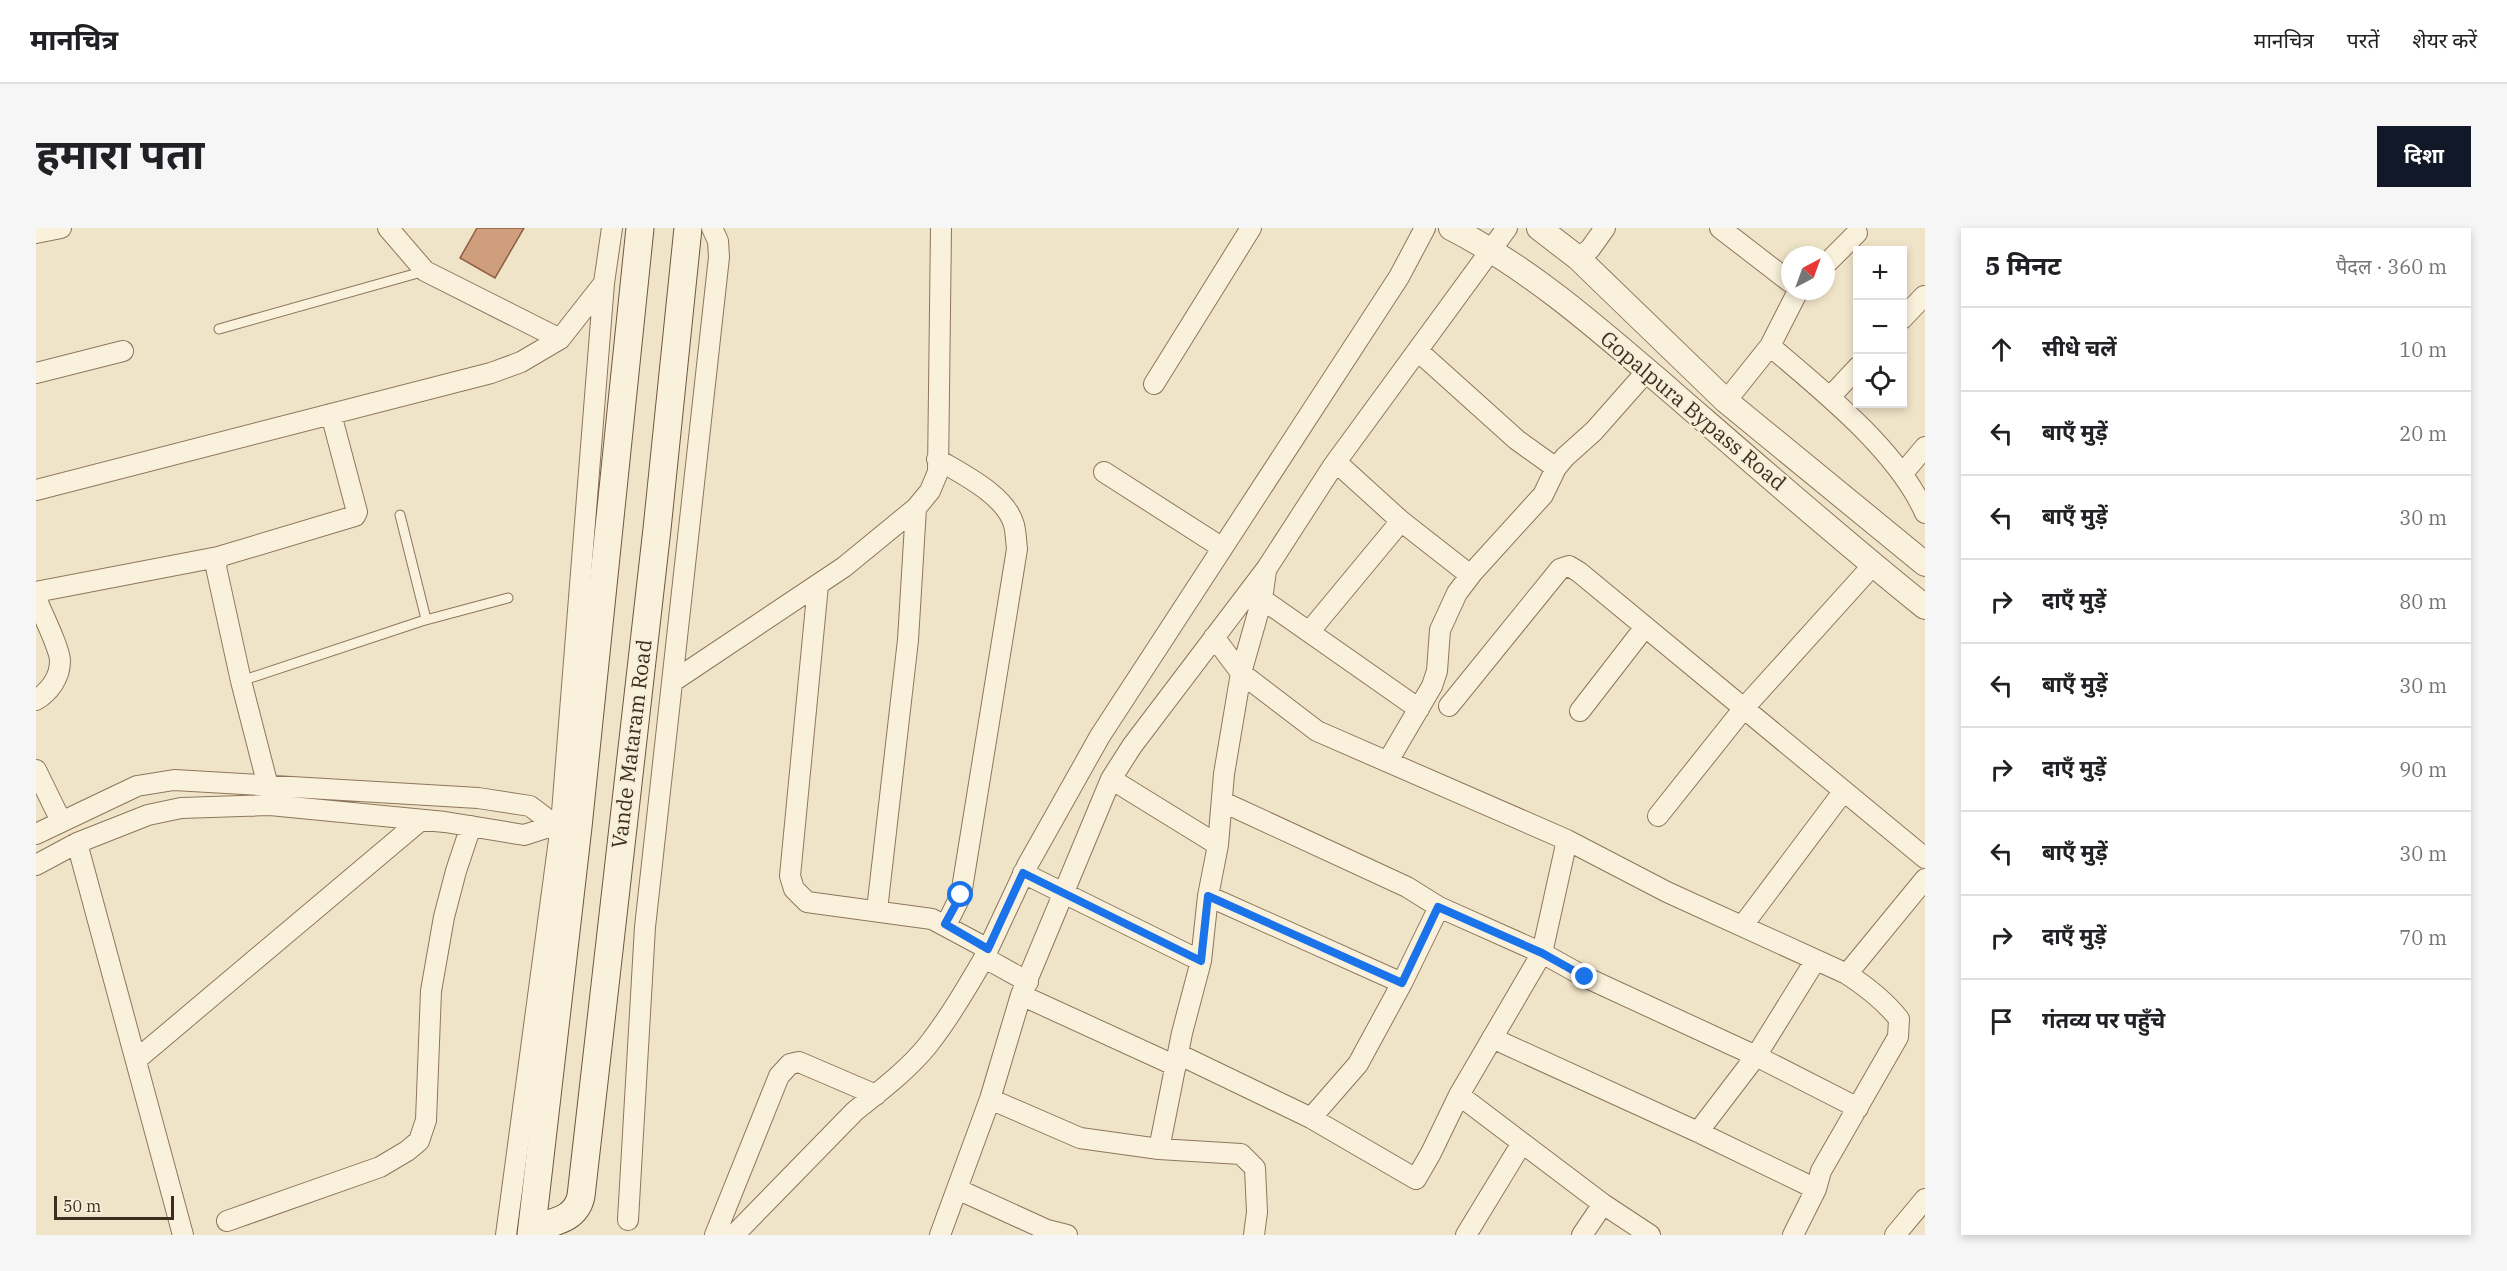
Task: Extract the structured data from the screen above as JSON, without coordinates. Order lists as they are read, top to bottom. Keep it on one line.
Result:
{"streets":{"main road":["Vande Mataram Road"],"street":["Gopalpura Bypass Road"]},"scale_bar":"50 m","north":"top right","page":{"header":"मानचित्र","nav":["मानचित्र","परतें","शेयर करें"],"title":"हमारा पता","buttons":"दिशा","heading":["5 मिनट","पैदल · 360 m"],"map_buttons":["+","−"],"list":[["सीधे चलें","10 m"],["बाएँ मुड़ें","20 m"],["बाएँ मुड़ें","30 m"],["दाएँ मुड़ें","80 m"],["बाएँ मुड़ें","30 m"],["दाएँ मुड़ें","90 m"],["बाएँ मुड़ें","30 m"],["दाएँ मुड़ें","70 m"],"गंतव्य पर पहुँचे"],"scale":"50 m"}}
